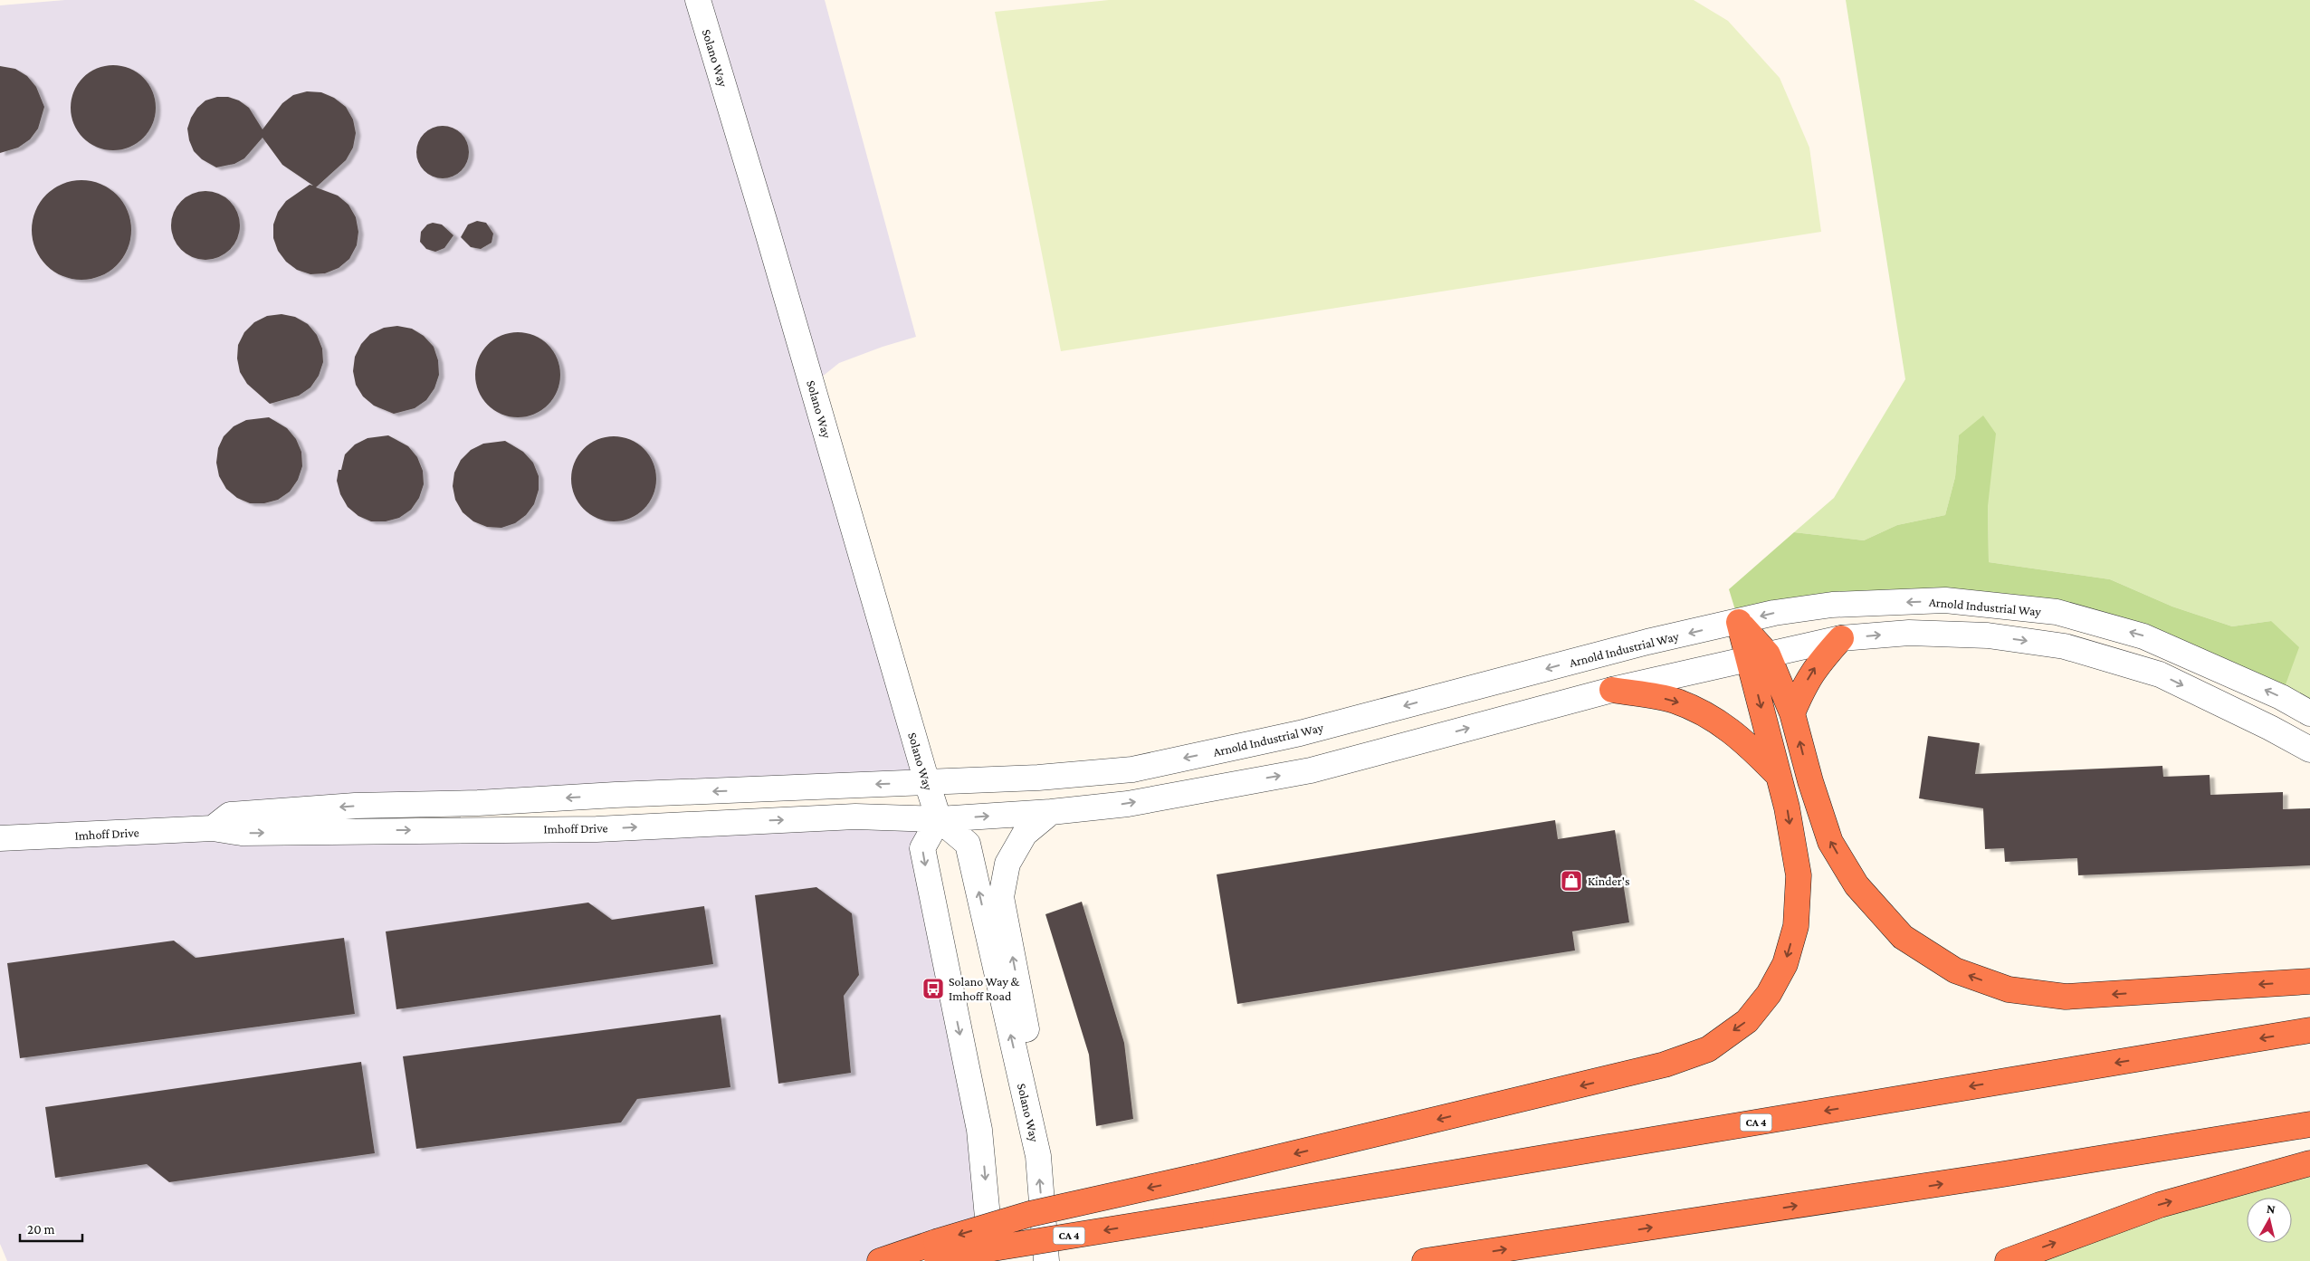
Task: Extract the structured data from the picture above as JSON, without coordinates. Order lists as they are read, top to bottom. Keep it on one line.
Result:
{"streets":{"highway":["CA 4"],"street":["Solano Way","Arnold Industrial Way","Imhoff Drive"]},"crossings":[["Solano Way","Arnold Industrial Way"],["Solano Way","Imhoff Drive"]],"places":{"shop":["Kinder's"],"bus stop":["Solano Way & Imhoff Road"]},"scale_bar":"20 m","north":"top"}
